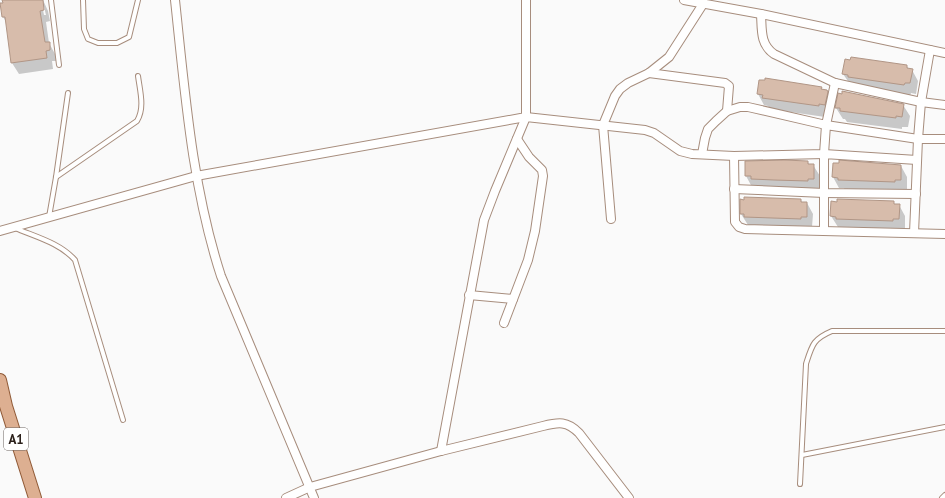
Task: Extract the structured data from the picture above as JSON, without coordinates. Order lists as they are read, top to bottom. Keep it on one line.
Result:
{"streets":{"main road":["A1"]}}
